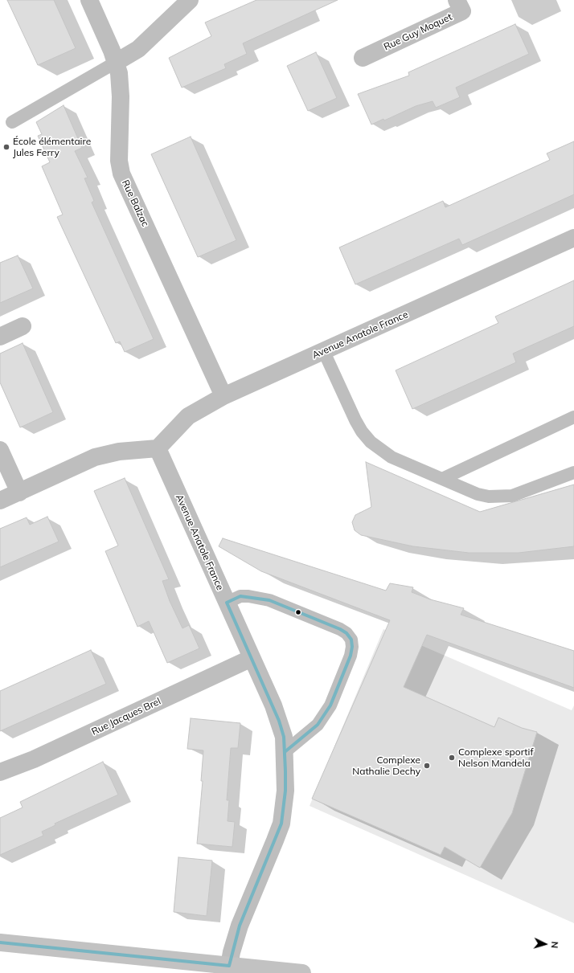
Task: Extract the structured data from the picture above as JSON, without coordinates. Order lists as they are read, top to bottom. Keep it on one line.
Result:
{"streets":{"street":["Rue Guy Moquet","Rue Balzac","Avenue Anatole France","Rue Jacques Brel"]},"crossings":[["Rue Balzac","Avenue Anatole France"],["Avenue Anatole France","Rue Jacques Brel"]],"places":["École élémentaire Jules Ferry","Complexe sportif Nelson Mandela","Complexe Nathalie Dechy"],"north":"right"}
